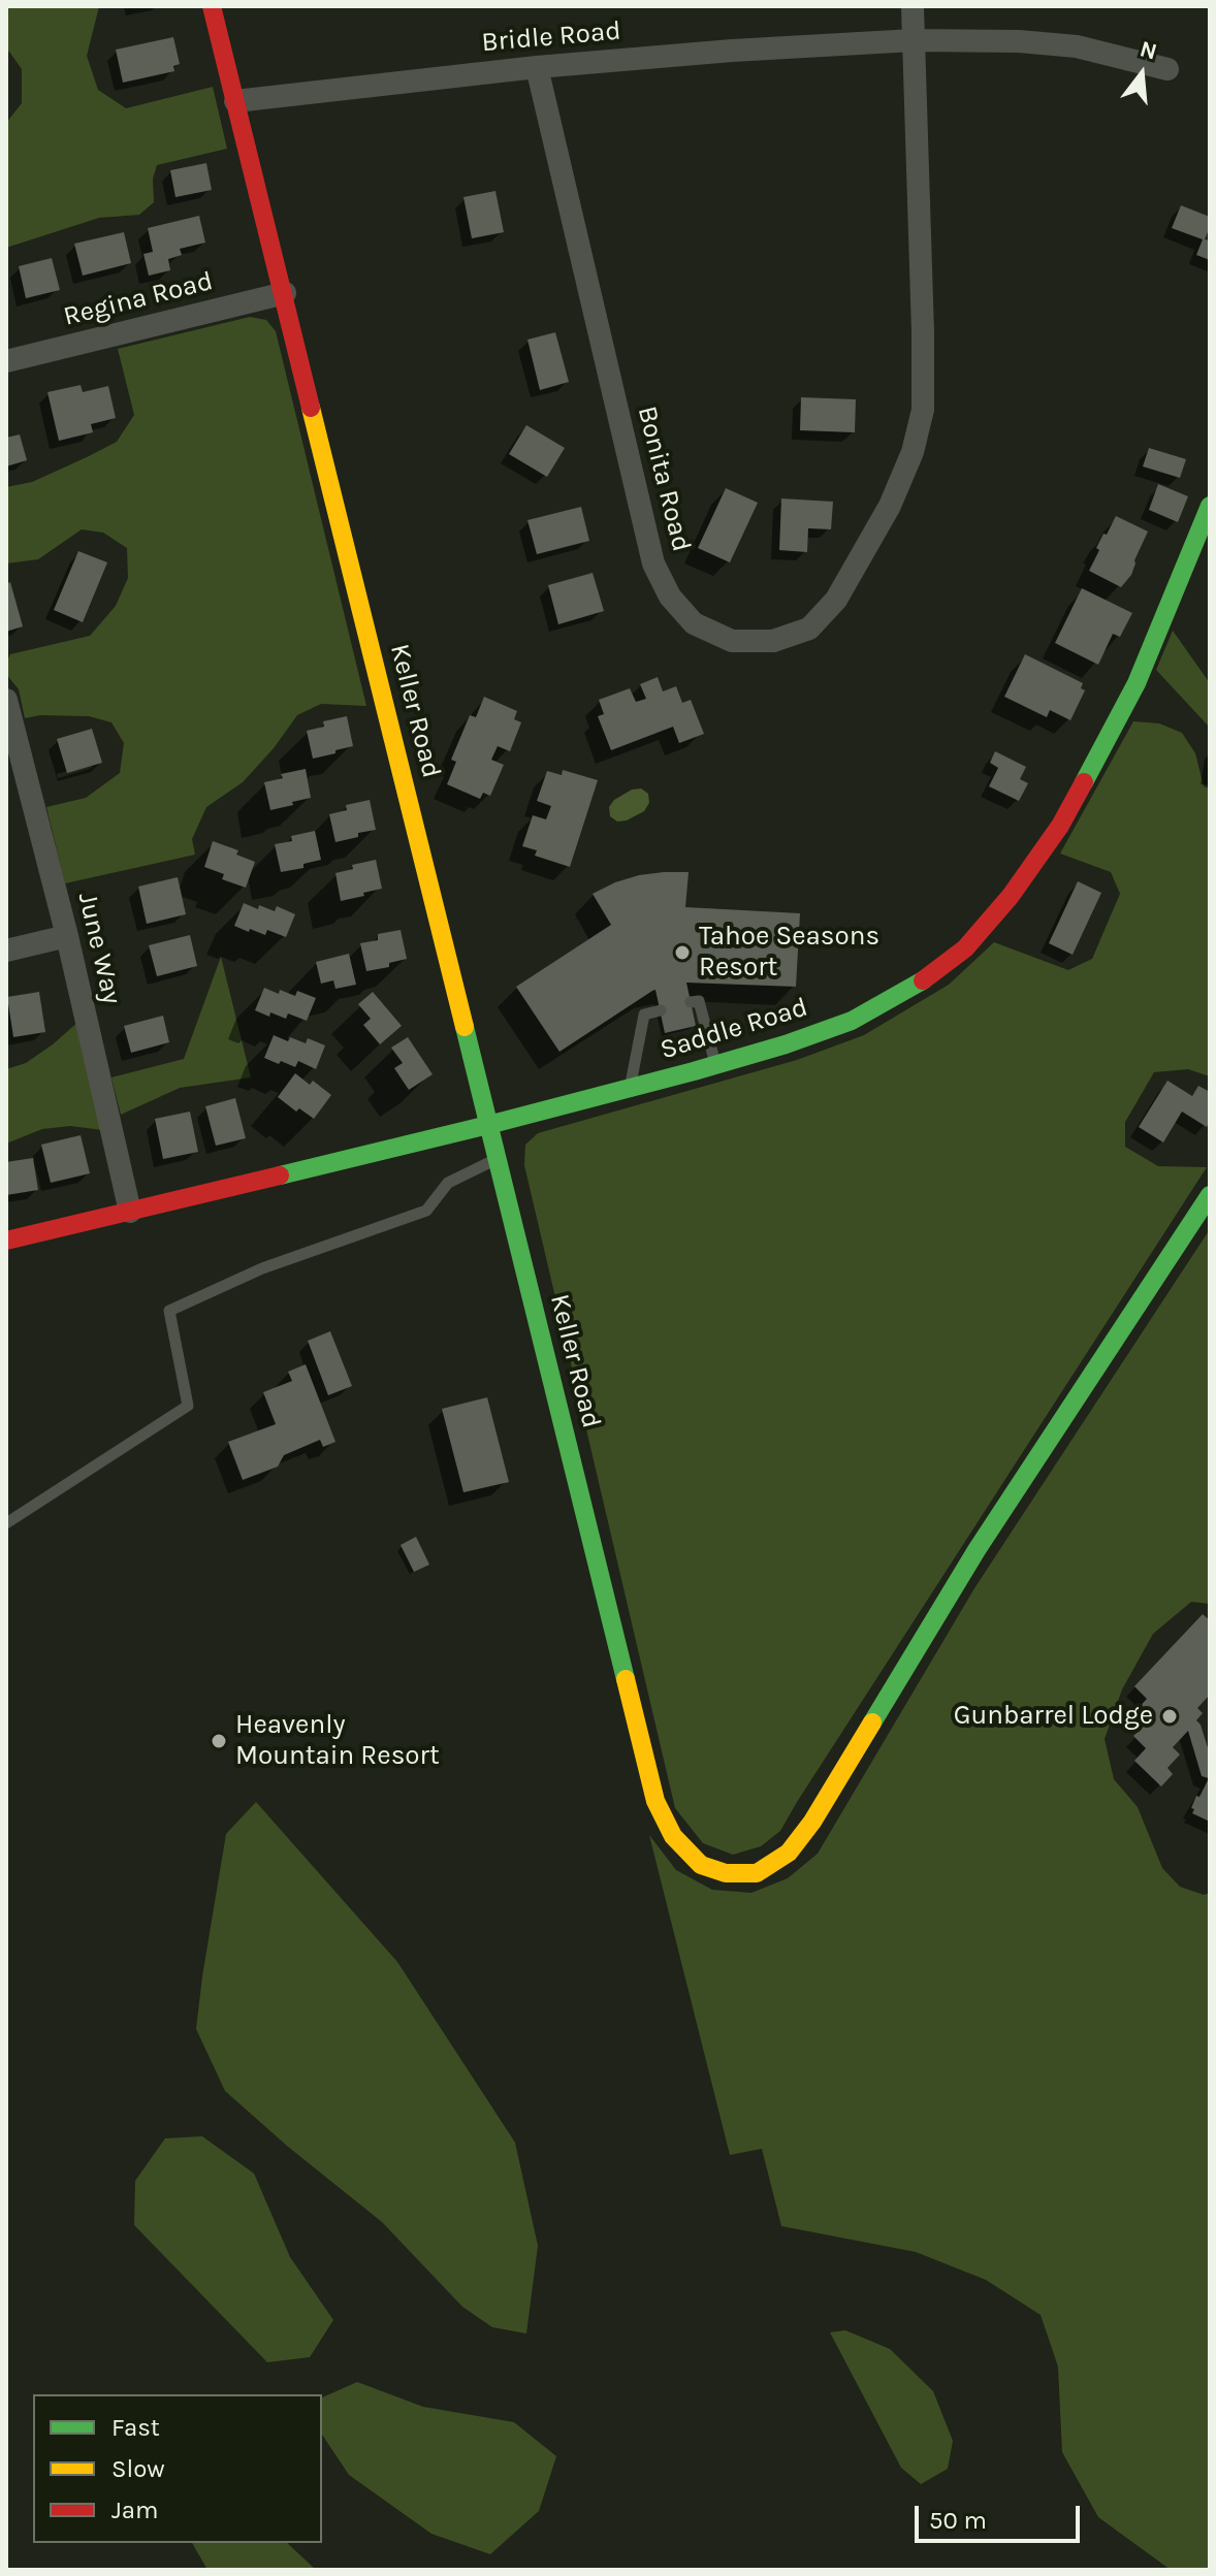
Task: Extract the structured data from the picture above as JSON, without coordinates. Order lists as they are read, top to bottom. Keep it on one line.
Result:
{"streets":{"street":["Bridle Road","Regina Road","Bonita Road","Keller Road","June Way","Saddle Road"]},"crossings":[["Bridle Road","Bonita Road"],["Bridle Road","Keller Road"],["Regina Road","Keller Road"],["Keller Road","Saddle Road"],["June Way","Saddle Road"]],"places":["Tahoe Seasons Resort","Gunbarrel Lodge","Heavenly Mountain Resort"],"legend":["Fast","Slow","Jam"],"scale_bar":"50 m","north":"top"}
